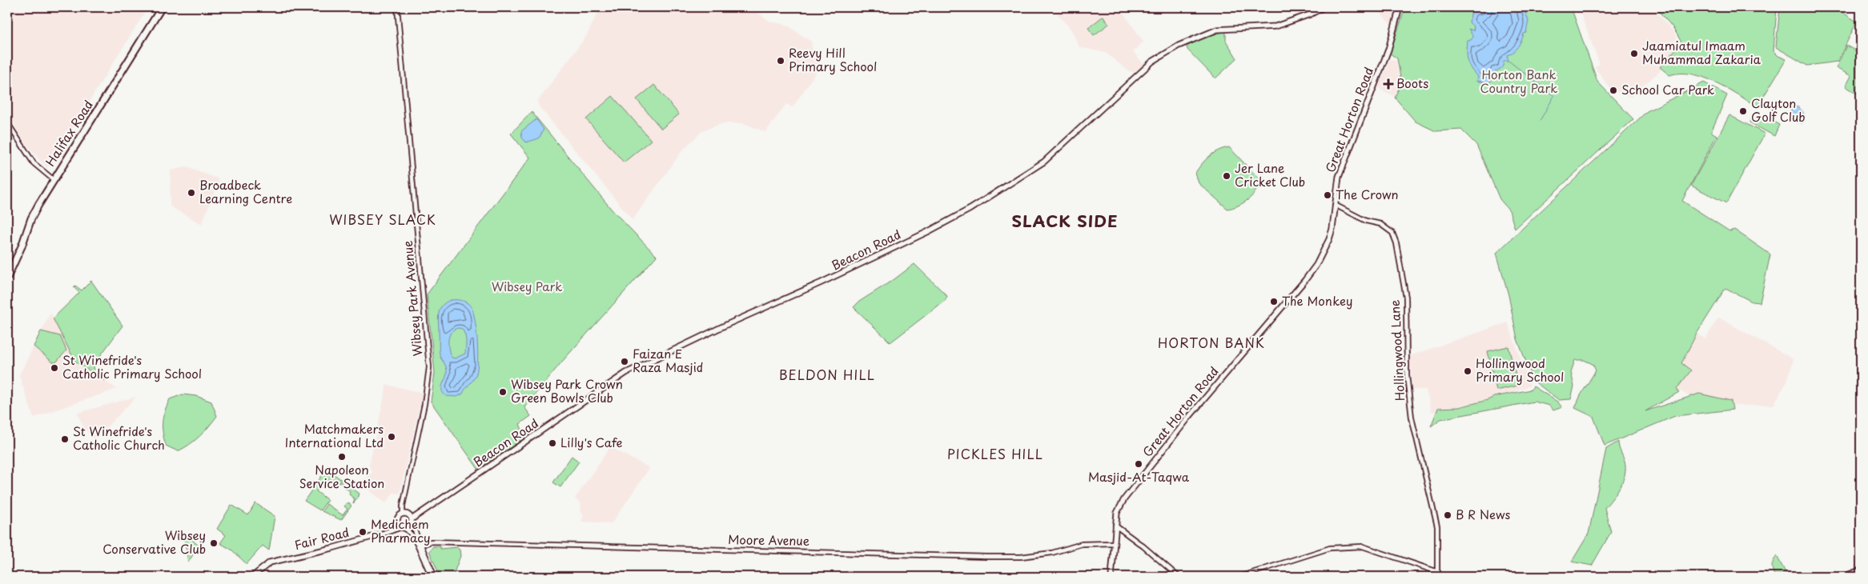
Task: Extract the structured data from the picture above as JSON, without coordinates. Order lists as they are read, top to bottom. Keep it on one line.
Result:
{"streets":{"highway":["Halifax Road"],"main road":["Great Horton Road","Beacon Road","Fair Road"],"street":["Wibsey Park Avenue","Hollingwood Lane","Moore Avenue"]},"crossings":[["Great Horton Road","Hollingwood Lane"],["Great Horton Road","Moore Avenue"],["Beacon Road","Fair Road"]],"districts":["WIBSEY SLACK","SLACK SIDE","HORTON BANK","BELDON HILL","PICKLES HILL"],"parks":["Horton Bank Country Park","Wibsey Park"],"places":{"other":["Jaamiatul Imaam Muhammad Zakaria","Reevy Hill Primary School","School Car Park","Clayton Golf Club","Jer Lane Cricket Club","Broadbeck Learning Centre","The Crown","The Monkey","Faizan E Raza Masjid","St Winefride's Catholic Primary School","Hollingwood Primary School","Wibsey Park Crown Green Bowls Club","Matchmakers International Ltd","St Winefride's Catholic Church","Lilly's Cafe","Napoleon Service Station","Masjid-At-Taqwa","B R News","Medichem Pharmacy","Wibsey Conservative Club"],"health":["Boots"]}}
